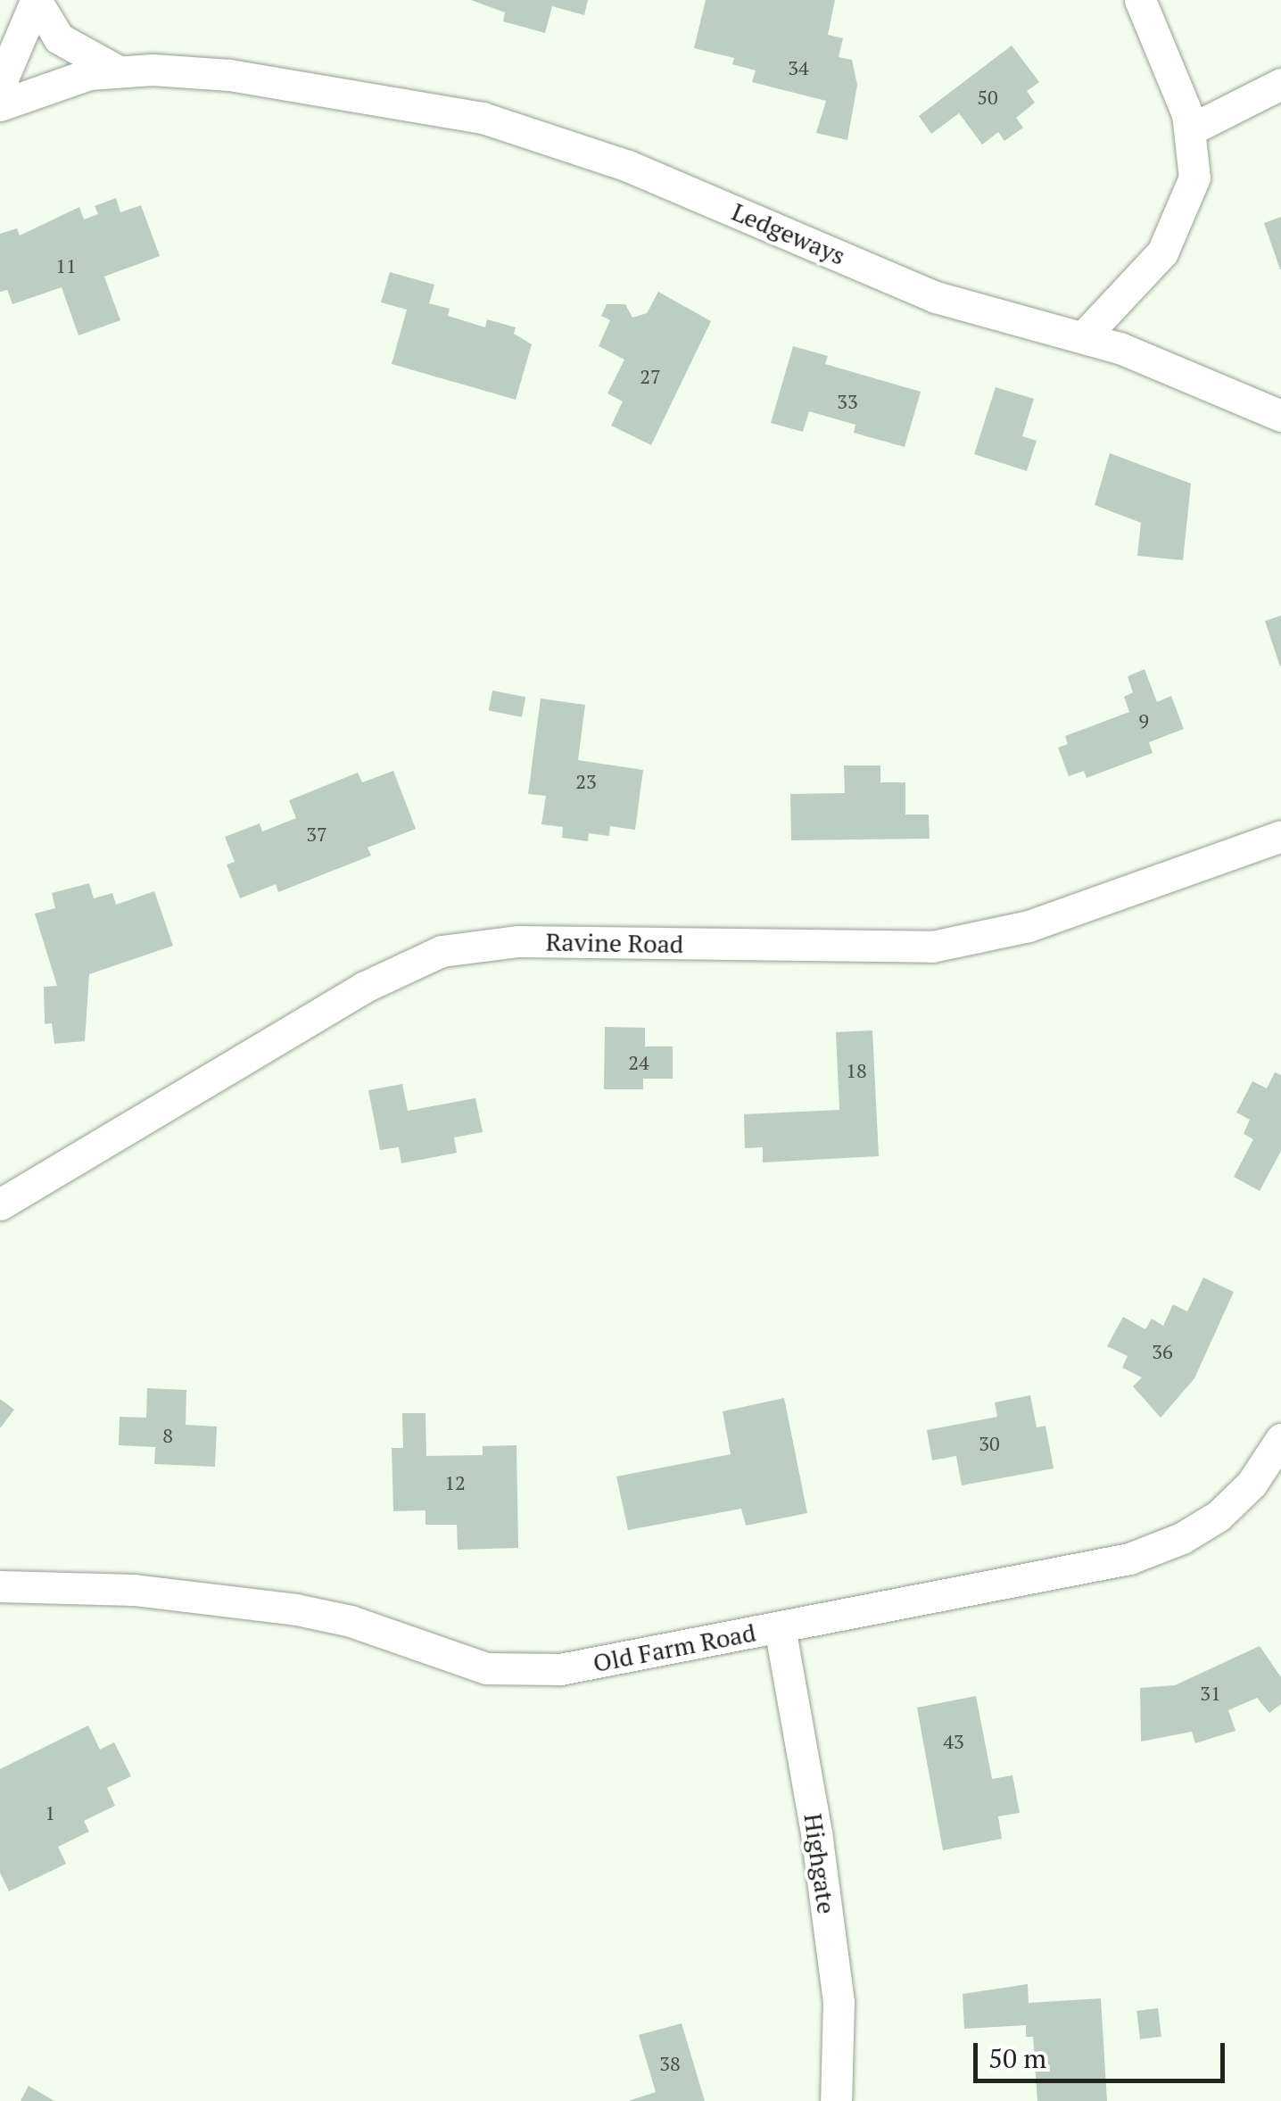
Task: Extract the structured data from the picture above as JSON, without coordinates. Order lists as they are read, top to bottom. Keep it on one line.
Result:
{"streets":{"street":["Ledgeways","Ravine Road","Old Farm Road","Highgate"]},"crossings":[["Old Farm Road","Highgate"]],"house_numbers":["34","50","11","27","33","9","23","37","24","18","36","8","30","12","31","43","1","38"],"scale_bar":"50 m"}
